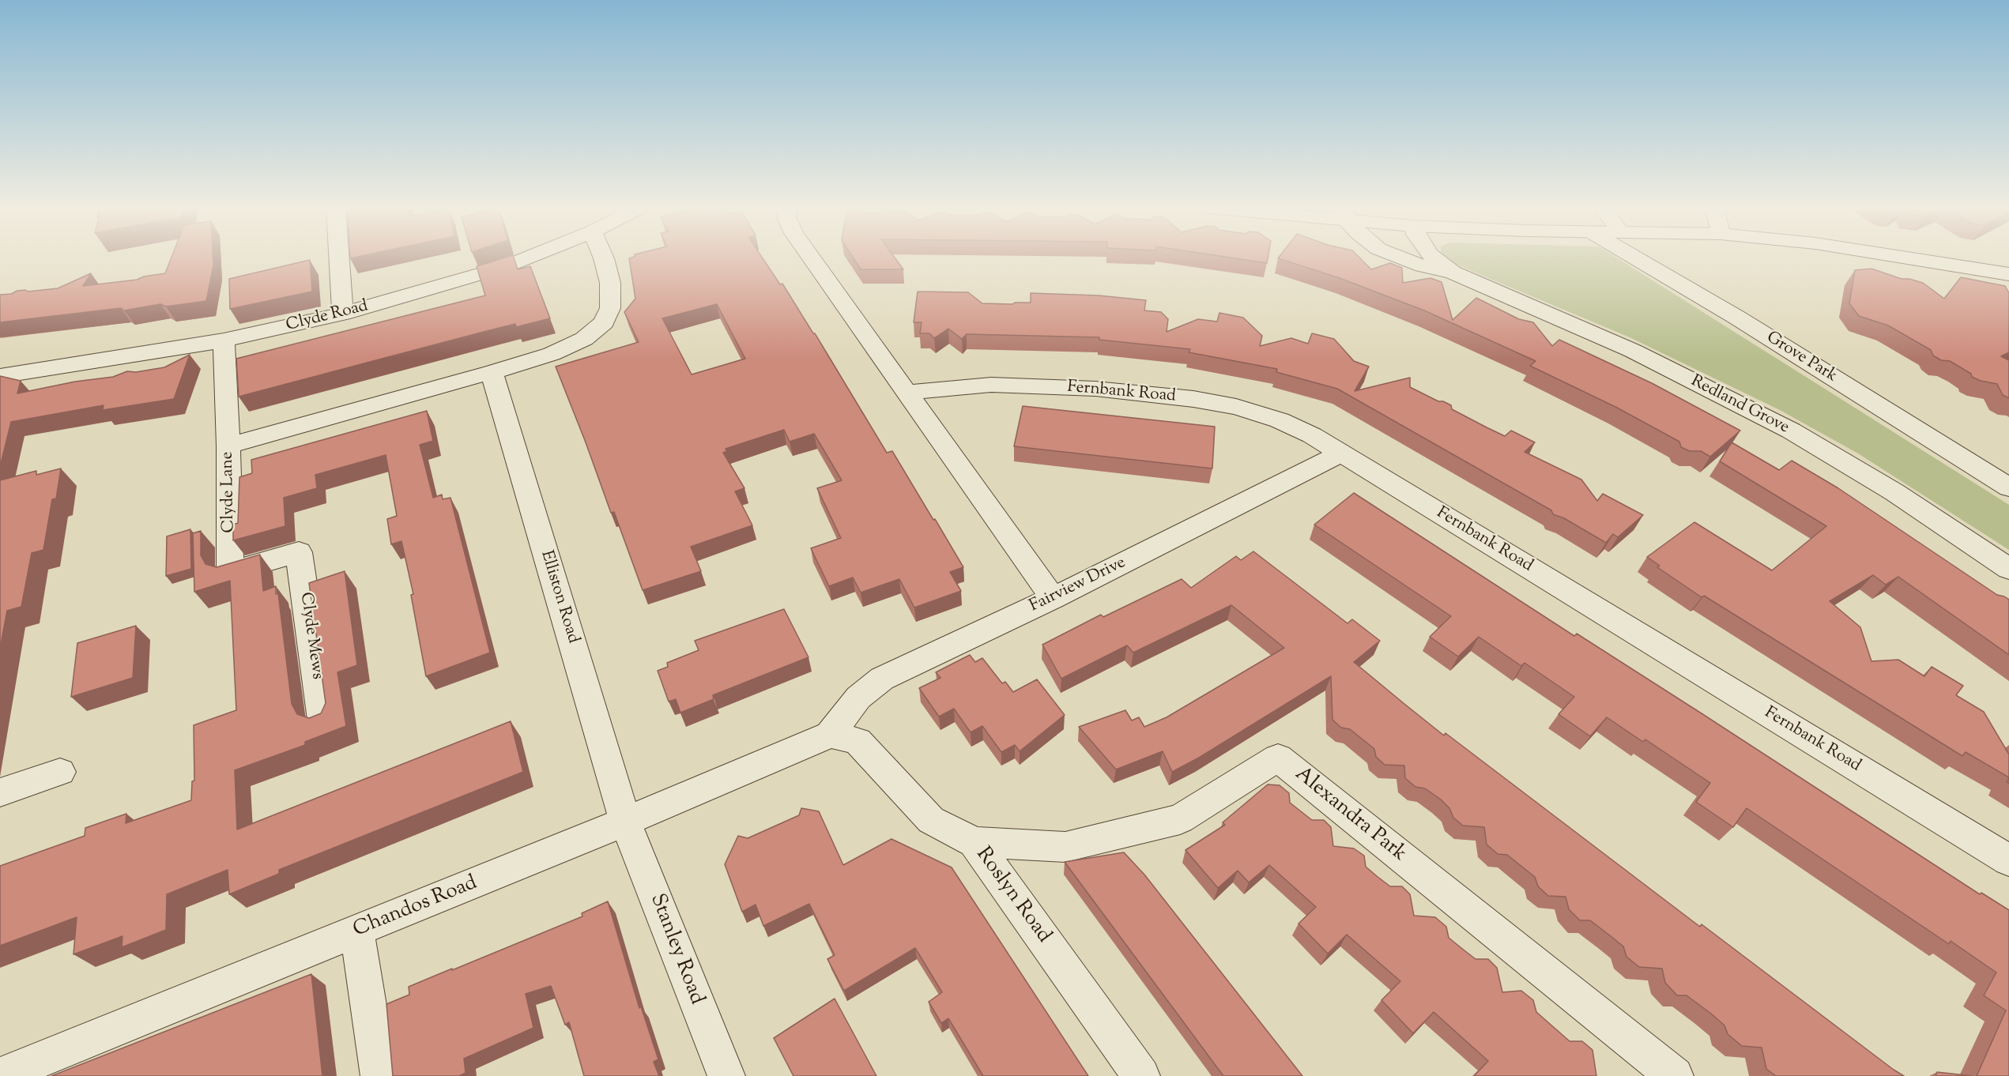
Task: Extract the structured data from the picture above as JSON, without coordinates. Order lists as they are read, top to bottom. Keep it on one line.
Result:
{"streets":{"street":["Clyde Road","Grove Park","Fernbank Road","Redland Grove","Clyde Lane","Fairview Drive","Elliston Road","Clyde Mews","Alexandra Park","Roslyn Road","Chandos Road","Stanley Road"]},"crossings":[["Clyde Road","Clyde Lane"],["Fernbank Road","Fairview Drive"],["Clyde Lane","Clyde Mews"],["Fairview Drive","Roslyn Road"],["Fairview Drive","Chandos Road"],["Elliston Road","Chandos Road"],["Elliston Road","Stanley Road"],["Alexandra Park","Roslyn Road"],["Roslyn Road","Chandos Road"],["Chandos Road","Stanley Road"]]}
